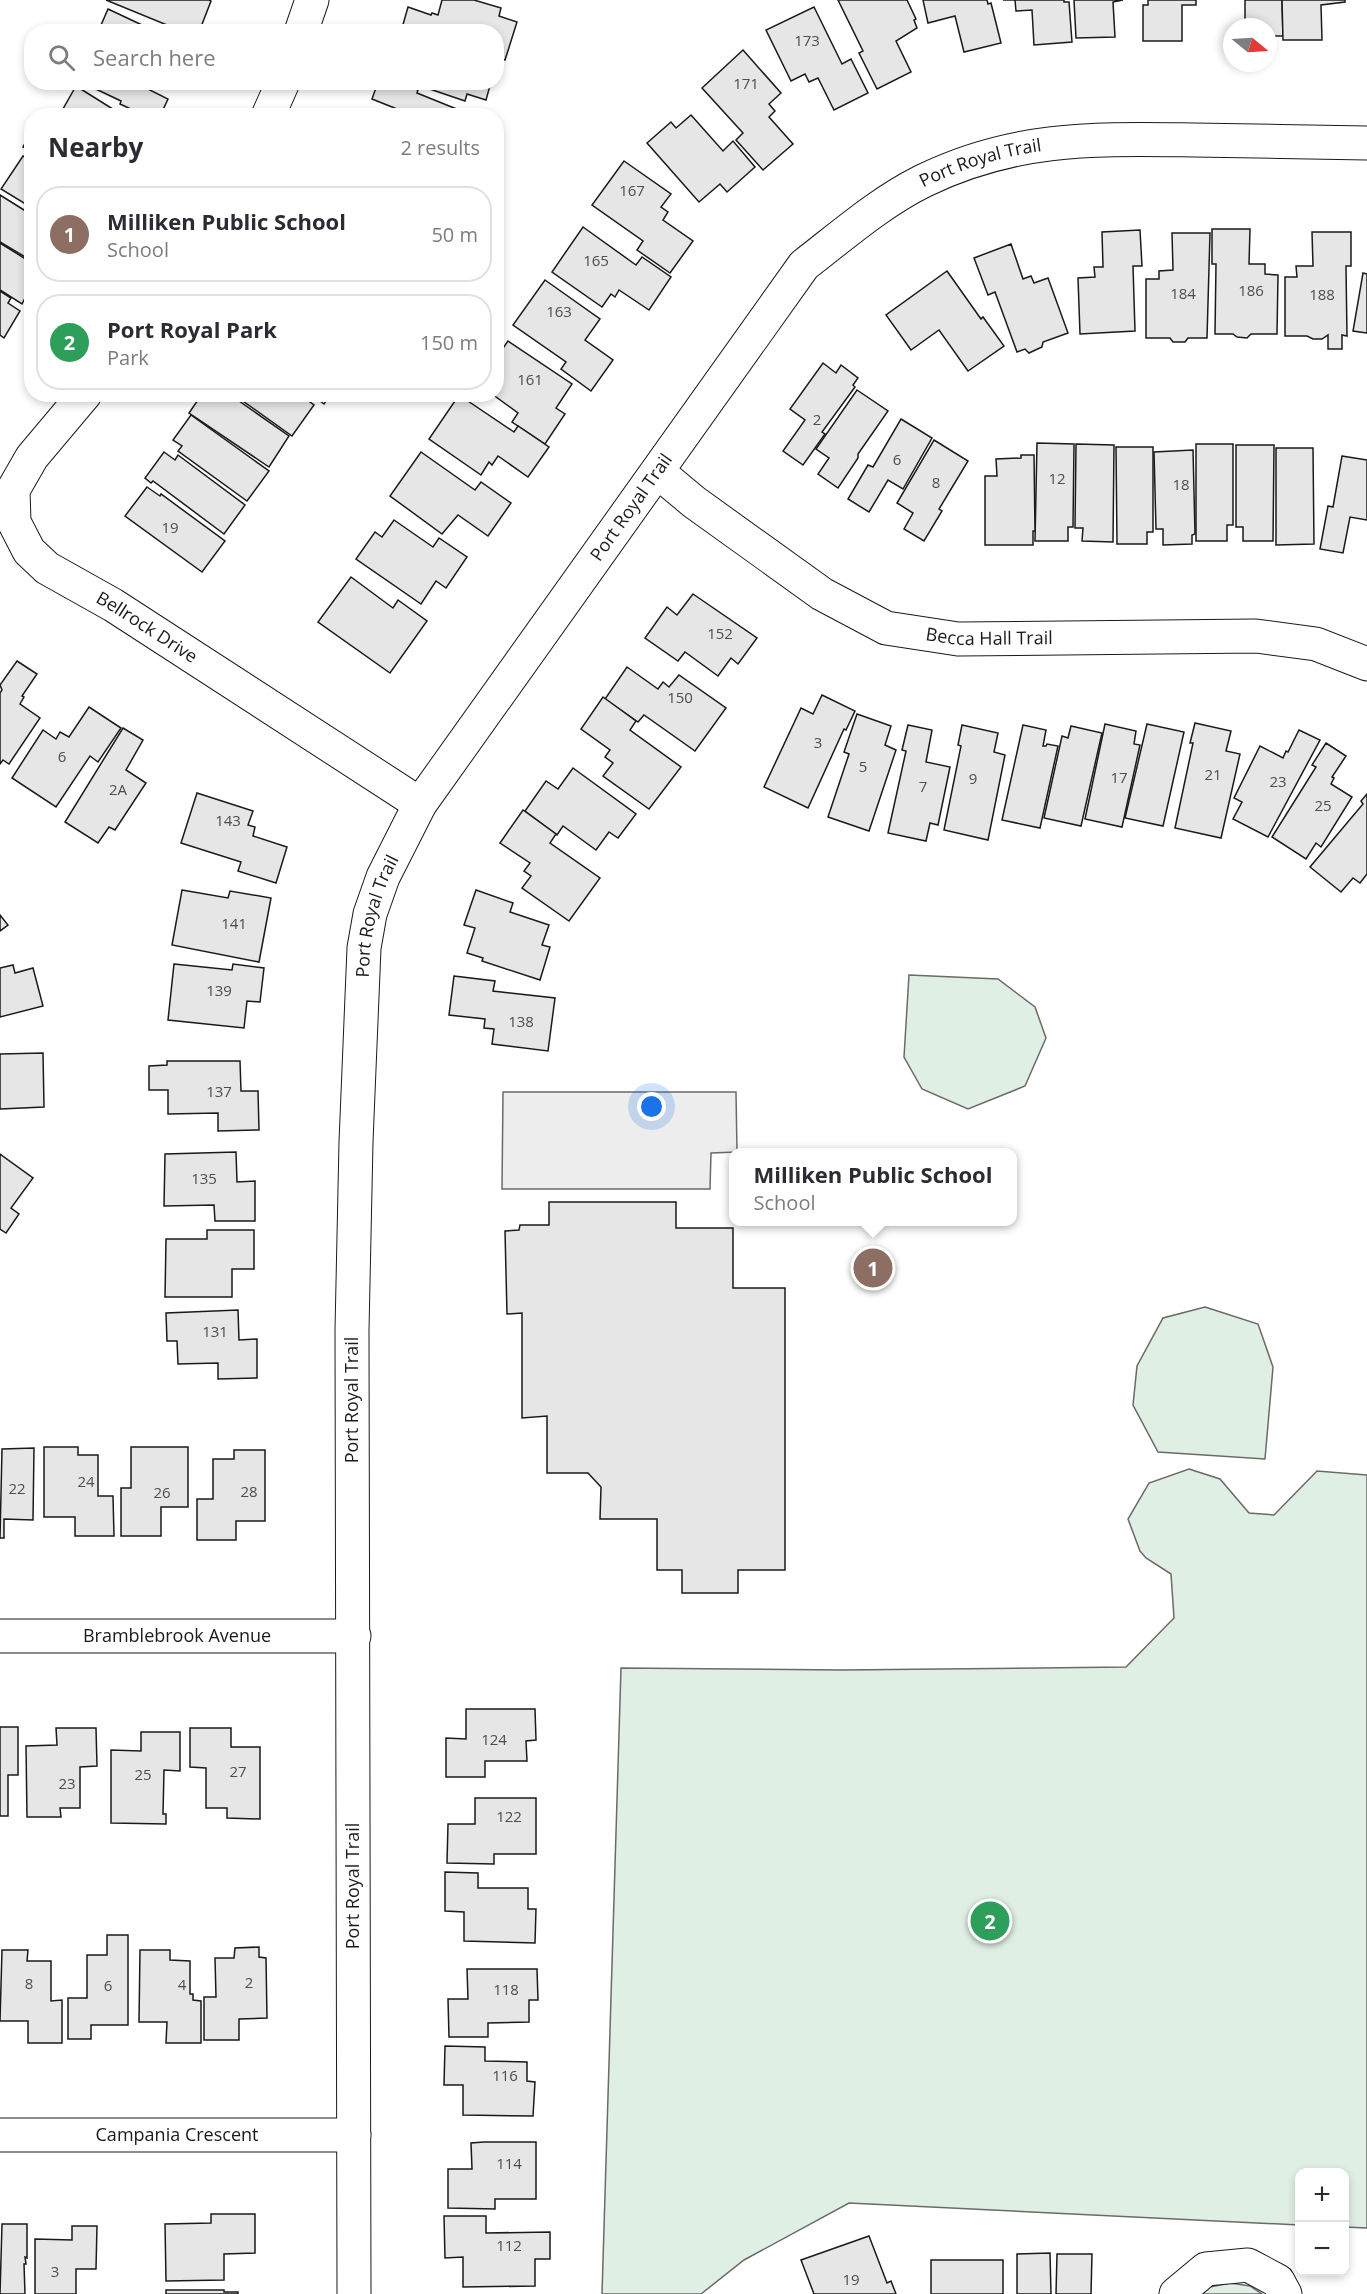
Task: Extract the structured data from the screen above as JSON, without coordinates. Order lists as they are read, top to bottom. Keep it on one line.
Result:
{"streets":{"street":["Port Royal Trail","Bellrock Drive","Becca Hall Trail","Bramblebrook Avenue","Campania Crescent"]},"crossings":[["Port Royal Trail","Bellrock Drive"],["Port Royal Trail","Becca Hall Trail"],["Port Royal Trail","Bramblebrook Avenue"],["Port Royal Trail","Campania Crescent"]],"house_numbers":["173","171","167","165","186","184","188","163","161","2","6","12","8","18","19","152","150","3","6","5","21","17","9","23","7","2A","25","143","141","139","138","137","135","131","24","22","28","26","124","27","25","23","122","2","8","4","6","118","116","114","112","3","19"],"north":"right","page":{"search":"Search here","heading":["Nearby","2 results"],"list":[{"mark":"1","name":"Milliken Public School","note":"School","value":"50 m"},{"mark":"2","name":"Port Royal Park","note":"Park","value":"150 m"}],"popup":["Milliken Public School","School"],"pins":["1","2"],"map_buttons":["+","−"]}}
